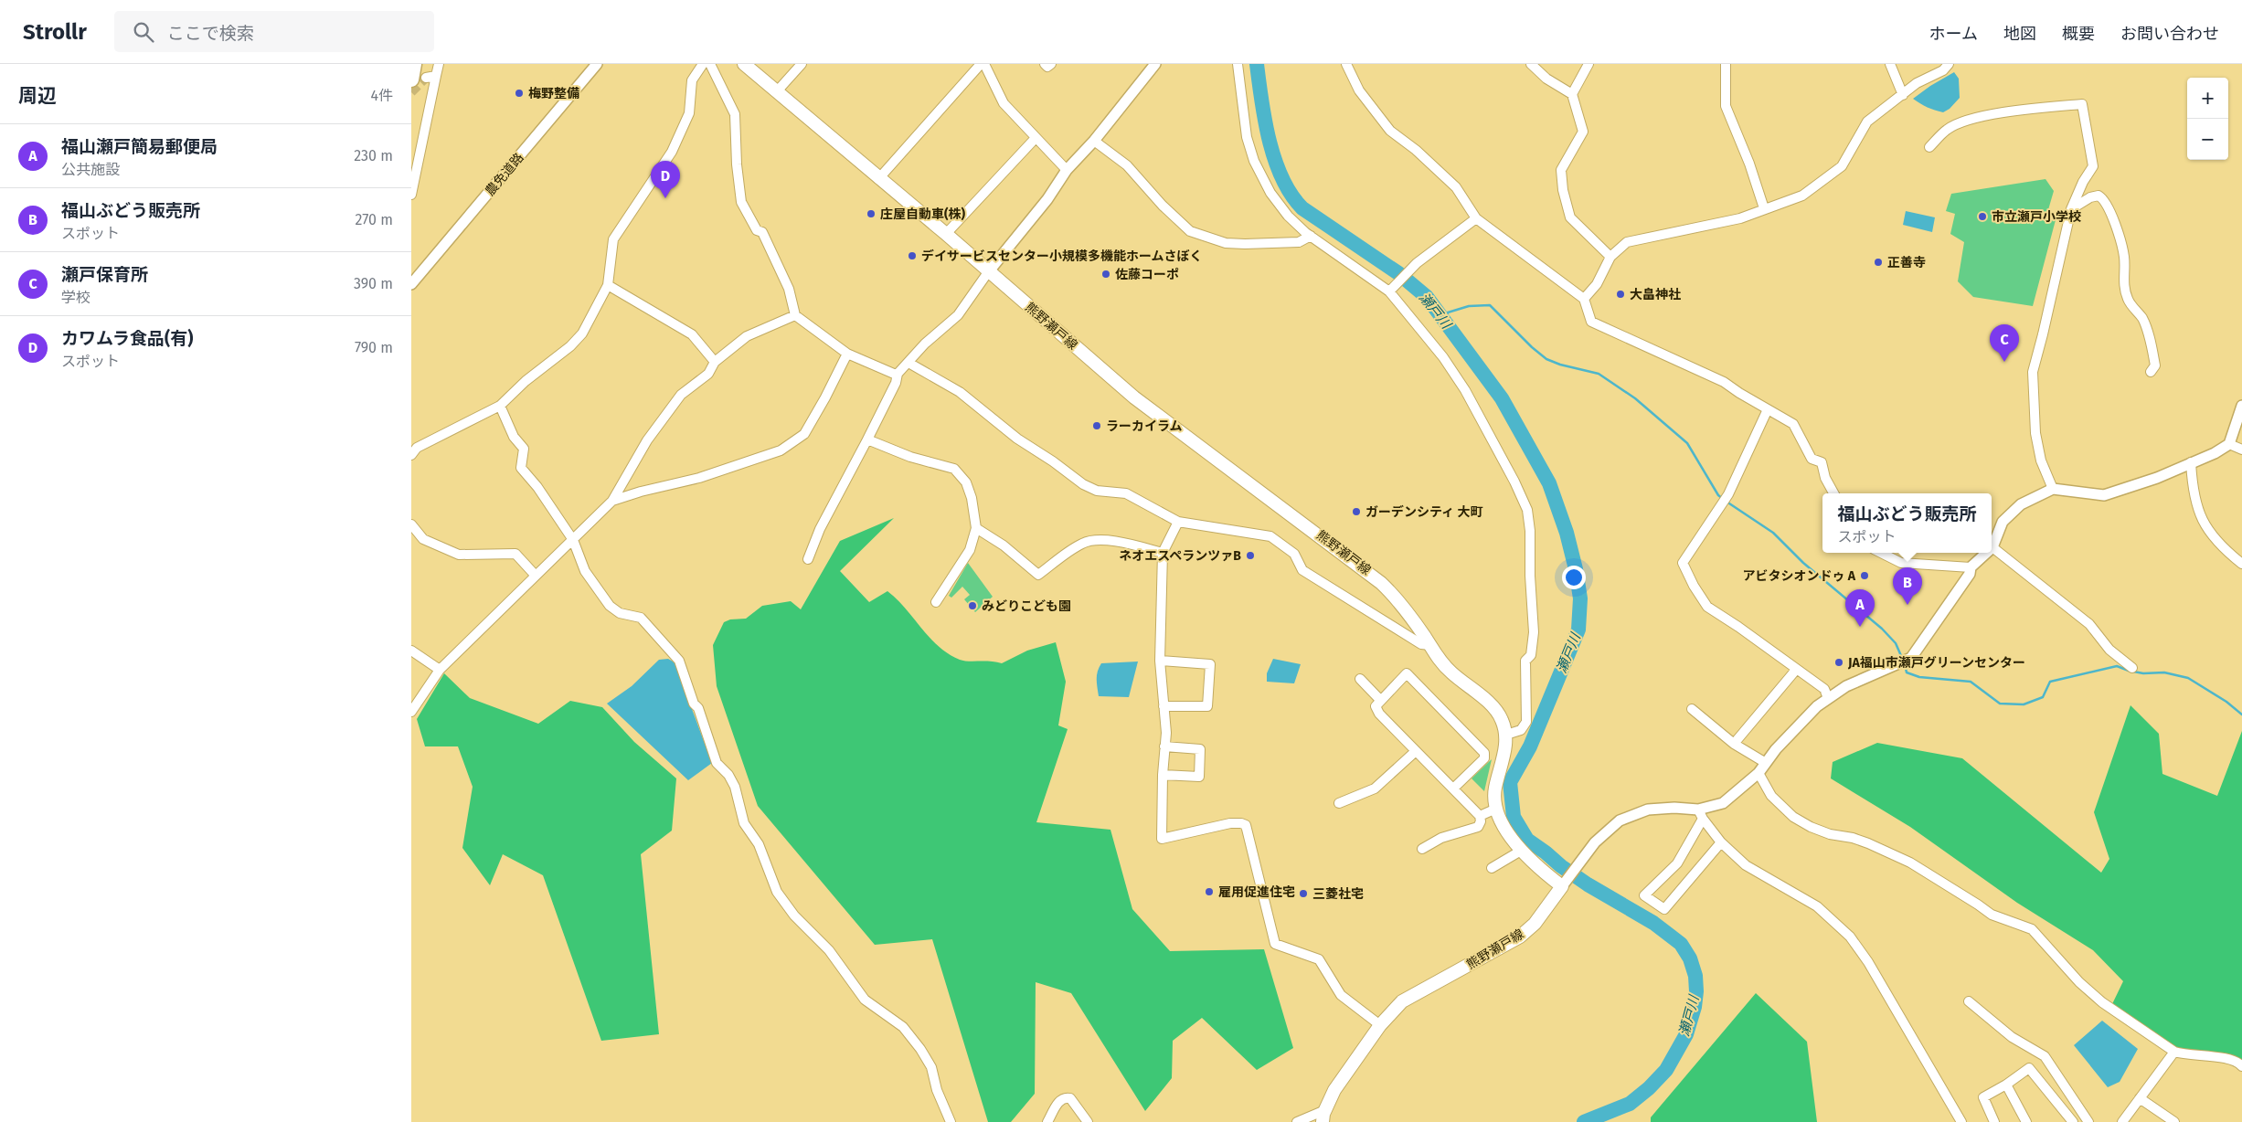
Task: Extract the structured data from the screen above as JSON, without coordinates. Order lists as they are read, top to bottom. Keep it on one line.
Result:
{"streets":{"main road":["熊野瀬戸線"],"street":["農免道路"]},"water":["瀬戸川"],"places":["梅野整備","庄屋自動車(株)","市立瀬戸小学校","デイサービスセンター小規模多機能ホームさぼく","正善寺","佐藤コーポ","大畠神社","ラーカイラム","ガーデンシティ 大町","ネオエスペランツァB","アビタシオンドゥ A","みどりこども園","JA福山市瀬戸グリーンセンター","雇用促進住宅","三菱社宅"],"page":{"header":"Strollr","search":"ここで検索","nav":["ホーム","地図","概要","お問い合わせ"],"heading":["周辺","4件"],"map_buttons":["+","−"],"list":[{"mark":"A","name":"福山瀬戸簡易郵便局","note":"公共施設","value":"230 m"},{"mark":"B","name":"福山ぶどう販売所","note":"スポット","value":"270 m"},{"mark":"C","name":"瀬戸保育所","note":"学校","value":"390 m"},{"mark":"D","name":"カワムラ食品(有)","note":"スポット","value":"790 m"}],"pins":["D","C","B","A"],"popup":["福山ぶどう販売所","スポット"]}}
